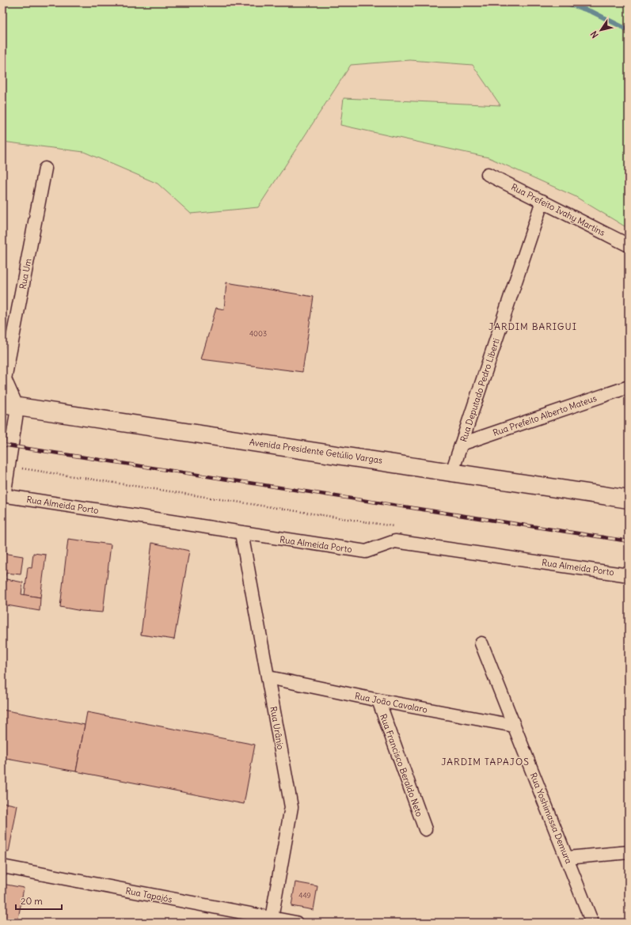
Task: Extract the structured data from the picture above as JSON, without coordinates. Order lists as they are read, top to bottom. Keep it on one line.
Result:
{"streets":{"main road":["Avenida Presidente Getúlio Vargas"],"street":["Rua Prefeito Ivahy Martins","Rua Um","Rua Deputado Pedro Liberti","Rua Prefeito Alberto Mateus","Rua Almeida Porto","Rua João Cavalaro","Rua Urânio","Rua Francisco Beraldo Neto","Rua Yoshimassa Demura","Rua Tapajós"]},"crossings":[["Rua Prefeito Ivahy Martins","Rua Deputado Pedro Liberti"],["Rua Um","Avenida Presidente Getúlio Vargas"],["Rua Deputado Pedro Liberti","Rua Prefeito Alberto Mateus"],["Rua Deputado Pedro Liberti","Avenida Presidente Getúlio Vargas"],["Rua Almeida Porto","Rua Urânio"],["Rua João Cavalaro","Rua Urânio"],["Rua João Cavalaro","Rua Francisco Beraldo Neto"],["Rua João Cavalaro","Rua Yoshimassa Demura"],["Rua Urânio","Rua Tapajós"]],"districts":["JARDIM BARIGUI","JARDIM TAPAJOS"],"house_numbers":["4003","449"],"scale_bar":"20 m","north":"bottom left"}
